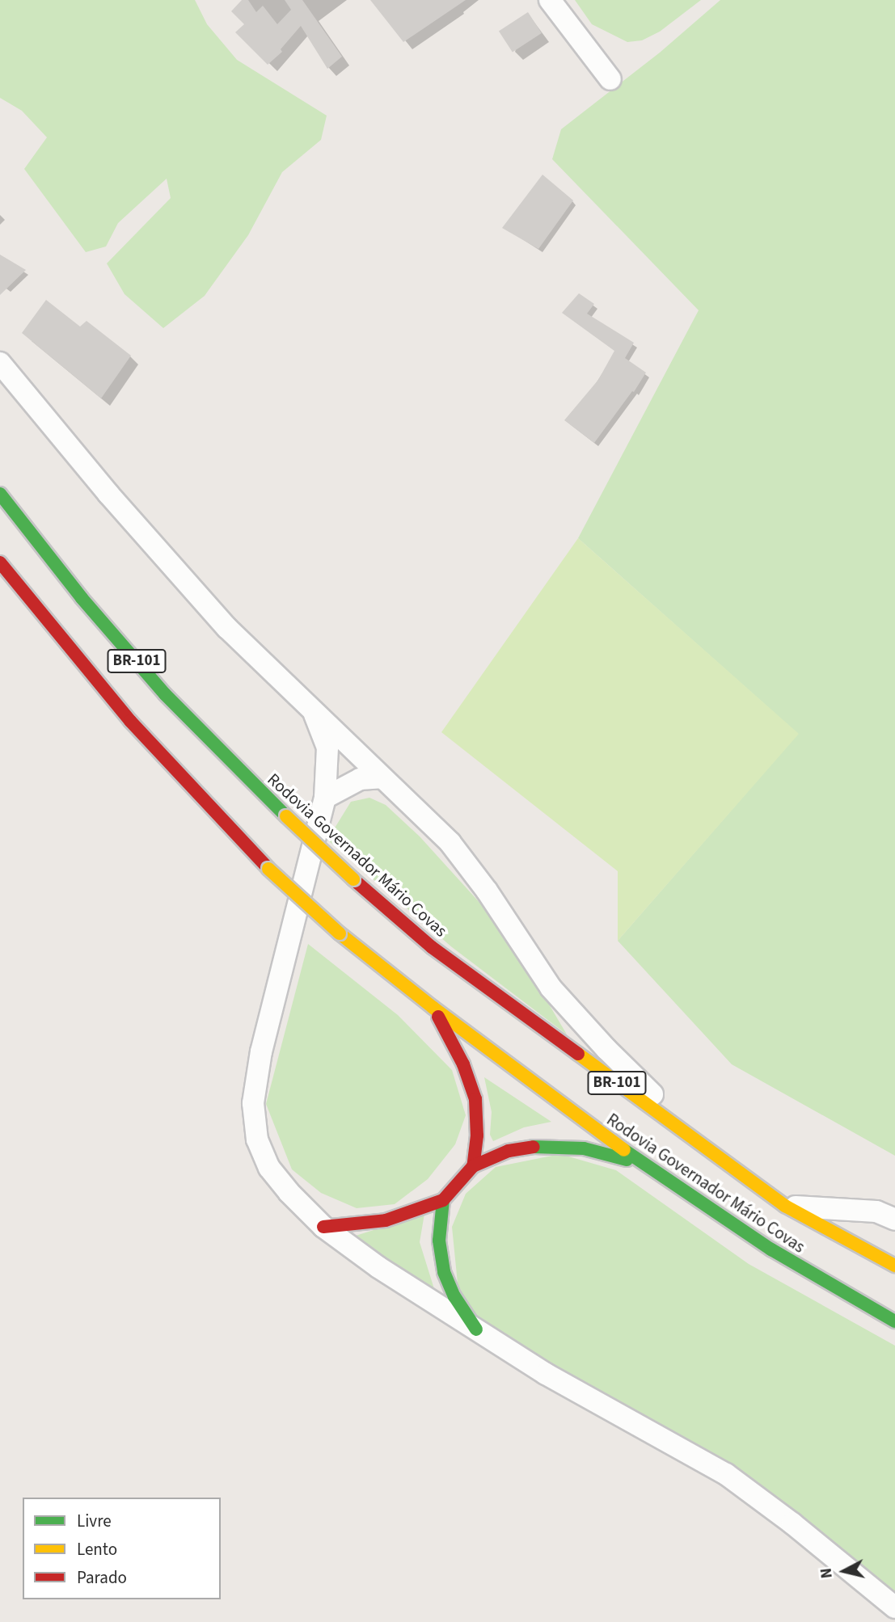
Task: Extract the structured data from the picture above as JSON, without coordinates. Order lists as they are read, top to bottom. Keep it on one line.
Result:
{"streets":{"highway":["BR-101","Rodovia Governador Mário Covas"]},"legend":["Livre","Lento","Parado"],"north":"left"}
